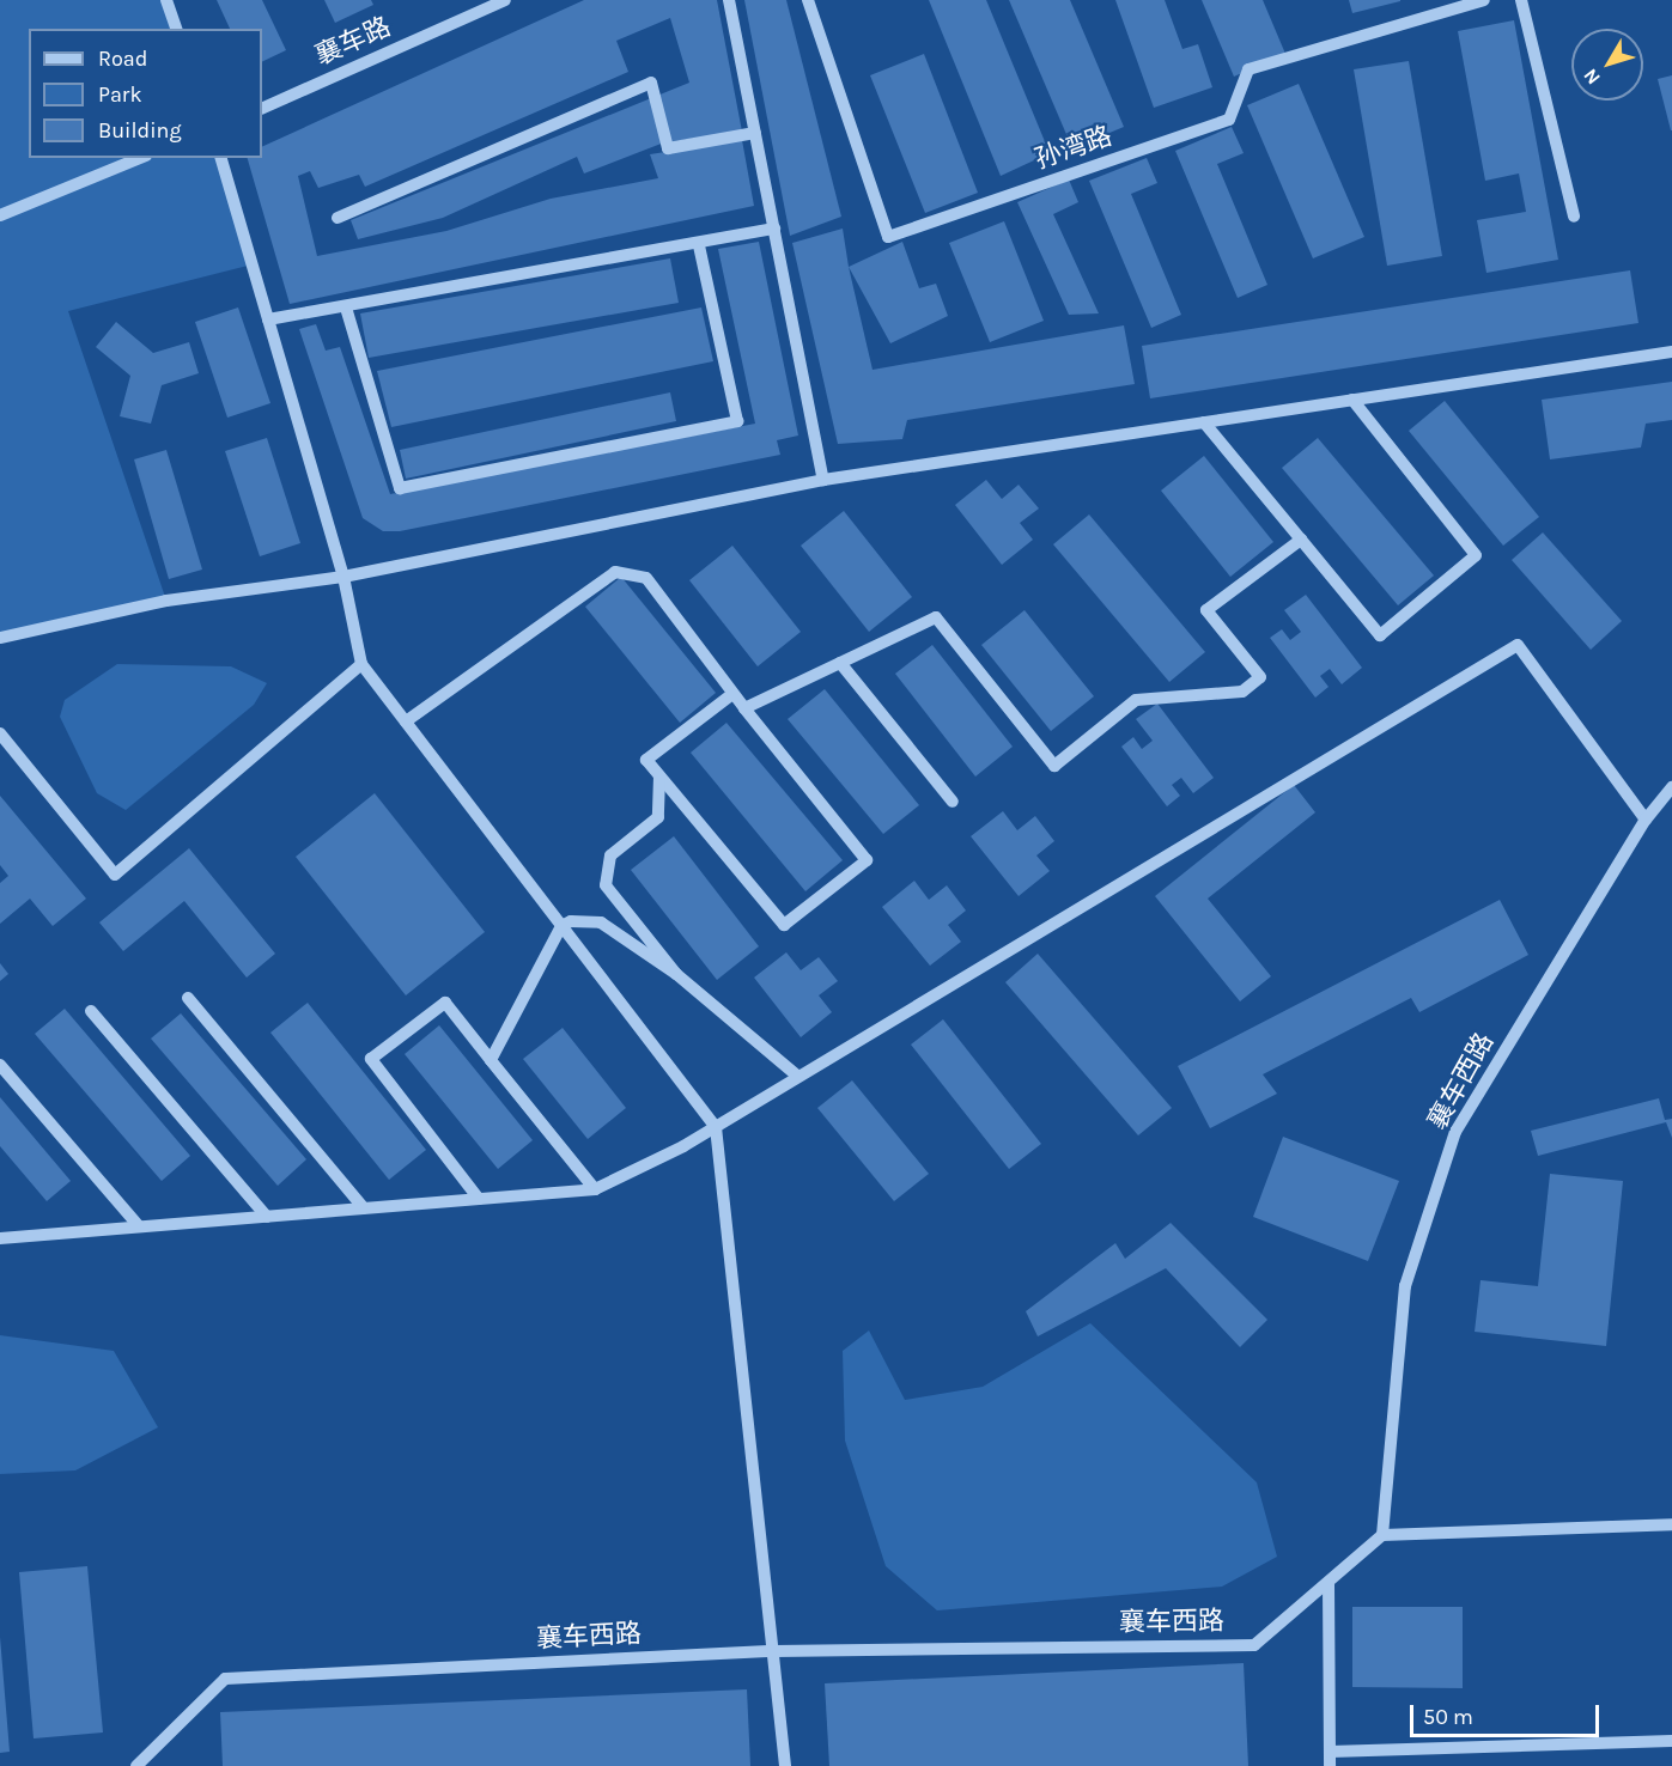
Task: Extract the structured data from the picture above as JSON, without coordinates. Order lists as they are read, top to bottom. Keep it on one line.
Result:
{"streets":{"street":["襄车路","孙湾路","襄车西路"]},"legend":["Road","Park","Building"],"scale_bar":"50 m","north":"bottom left"}
